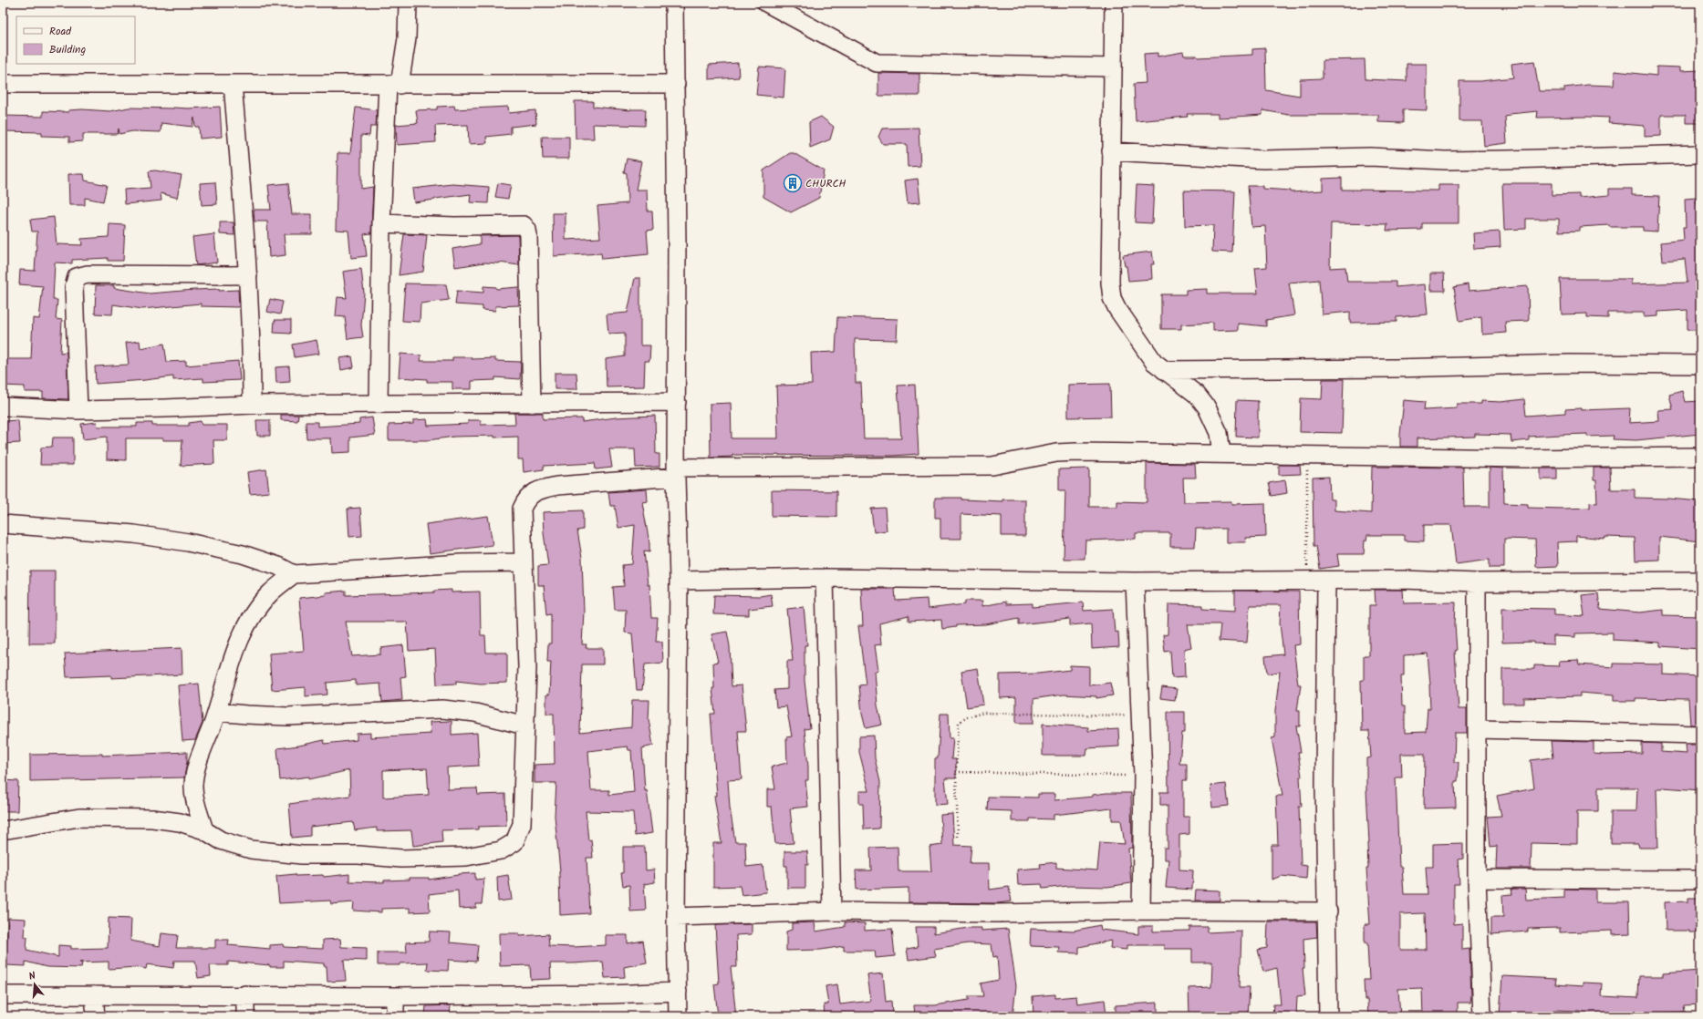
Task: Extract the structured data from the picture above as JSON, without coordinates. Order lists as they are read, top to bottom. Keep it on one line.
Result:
{"places":{"building":["CHURCH"]},"legend":["Road","Building"],"north":"top"}
